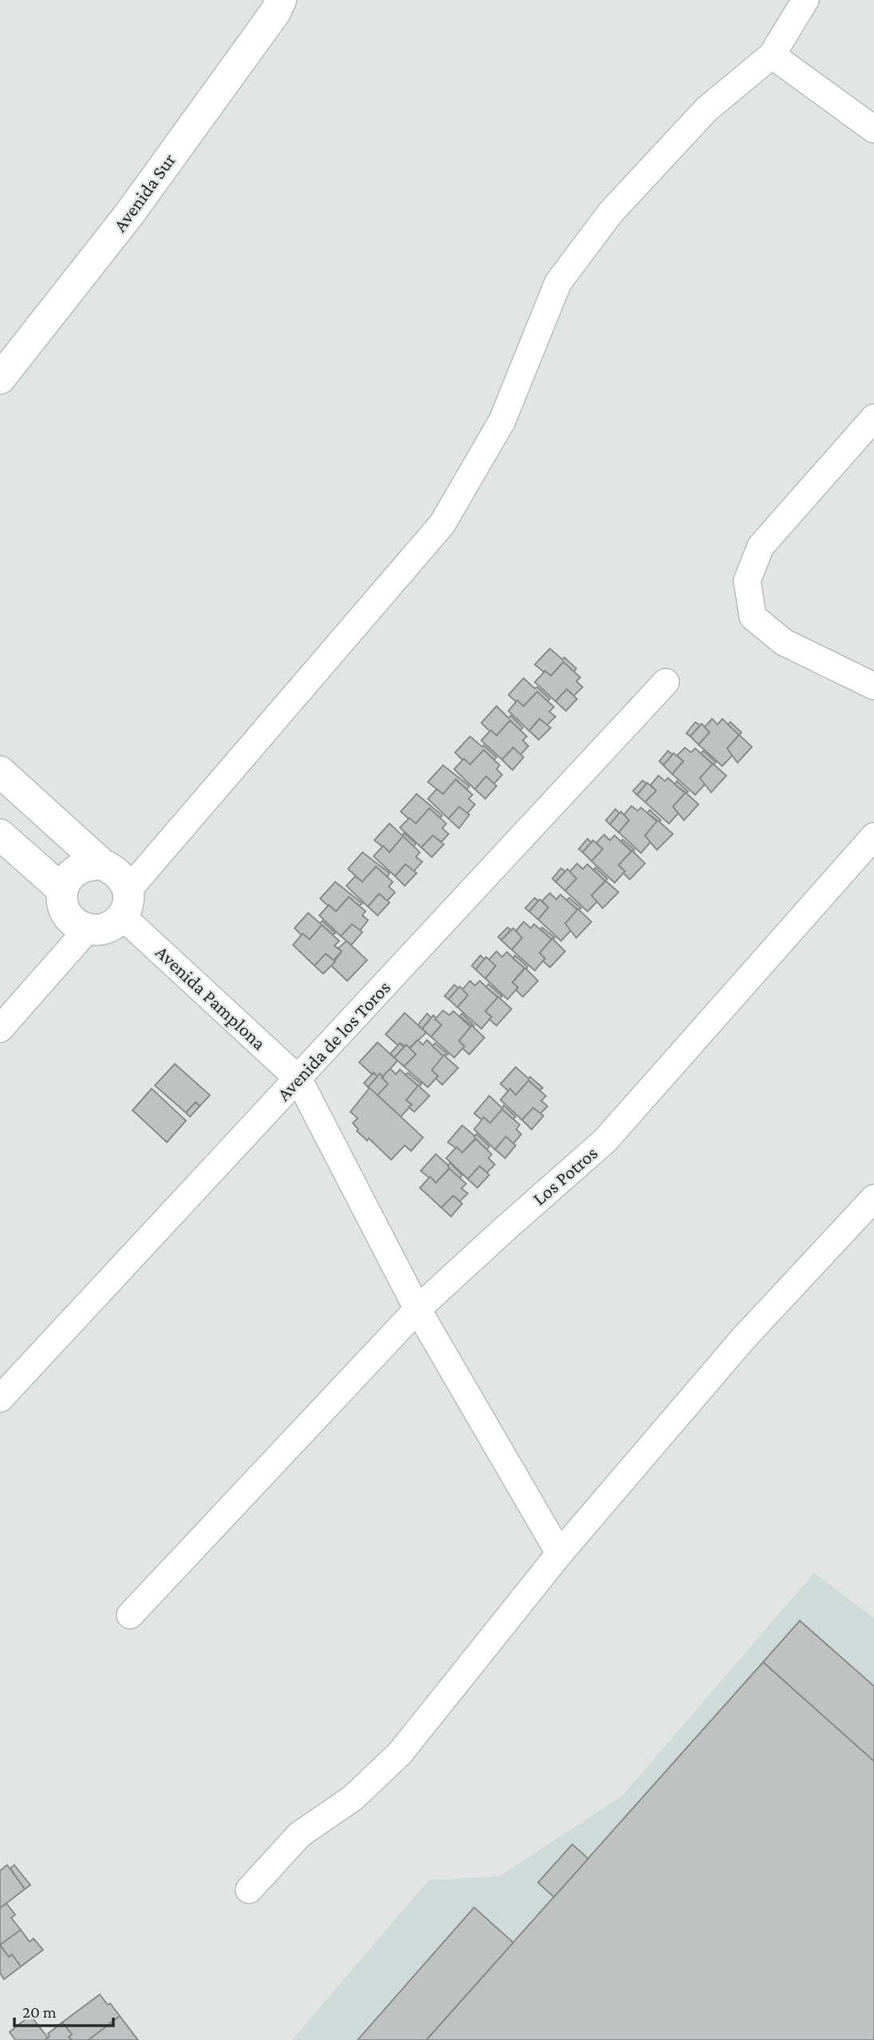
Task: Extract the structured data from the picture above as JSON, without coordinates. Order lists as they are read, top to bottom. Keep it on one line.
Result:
{"streets":{"street":["Avenida Sur","Avenida Pamplona","Avenida de los Toros","Los Potros"]},"crossings":[["Avenida Pamplona","Avenida de los Toros"]],"scale_bar":"20 m"}
